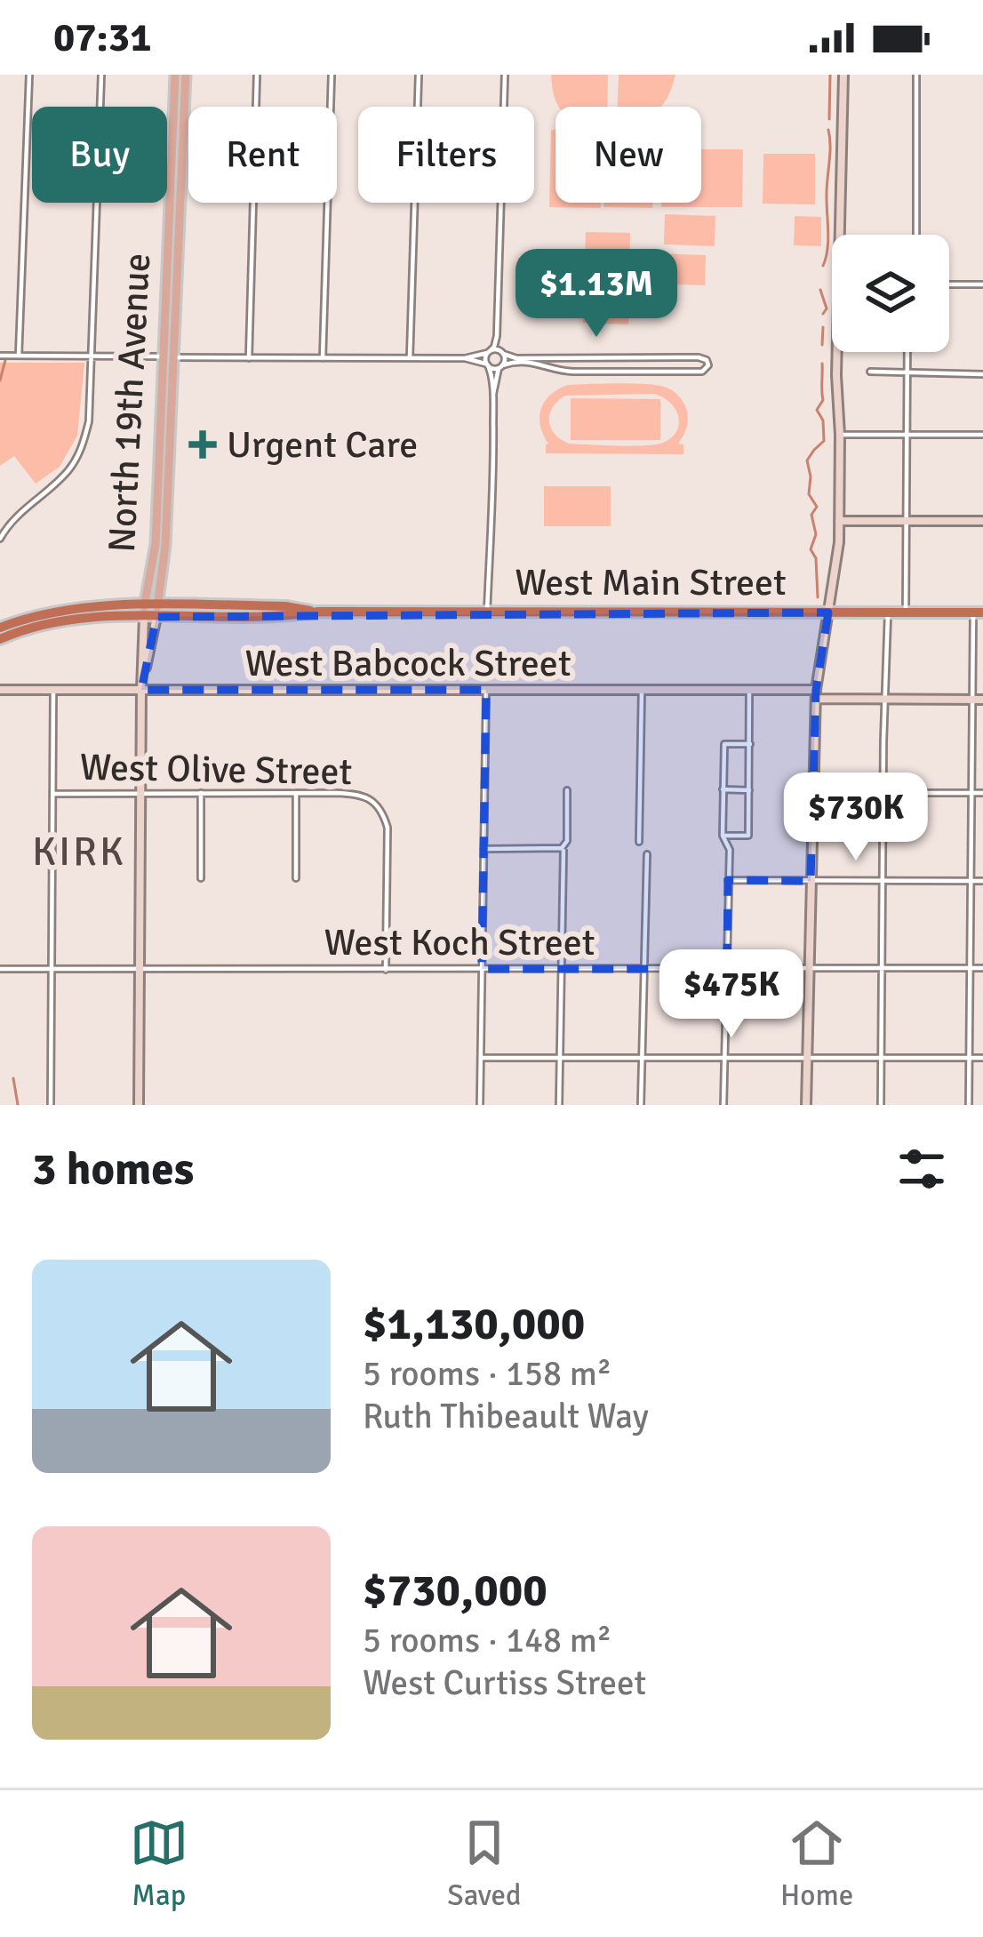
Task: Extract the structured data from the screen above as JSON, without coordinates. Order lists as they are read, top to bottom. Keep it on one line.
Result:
{"streets":{"highway":["West Main Street"],"main road":["North 19th Avenue"],"street":["West Babcock Street","West Olive Street","West Koch Street"]},"crossings":[["North 19th Avenue","West Main Street"],["West Olive Street","West Koch Street"]],"districts":["KIRK"],"places":{"health":["Urgent Care"]},"page":{"status":"07:31","chip":["Buy","Rent","Filters","New"],"price":["$1.13M","$730K","$475K"],"heading":"3 homes","list":[{"name":"$1,130,000","note":"5 rooms · 158 m² · Ruth Thibeault Way"},{"name":"$730,000","note":"5 rooms · 148 m² · West Curtiss Street"}],"tabs":["Map","Saved","Home"]}}
